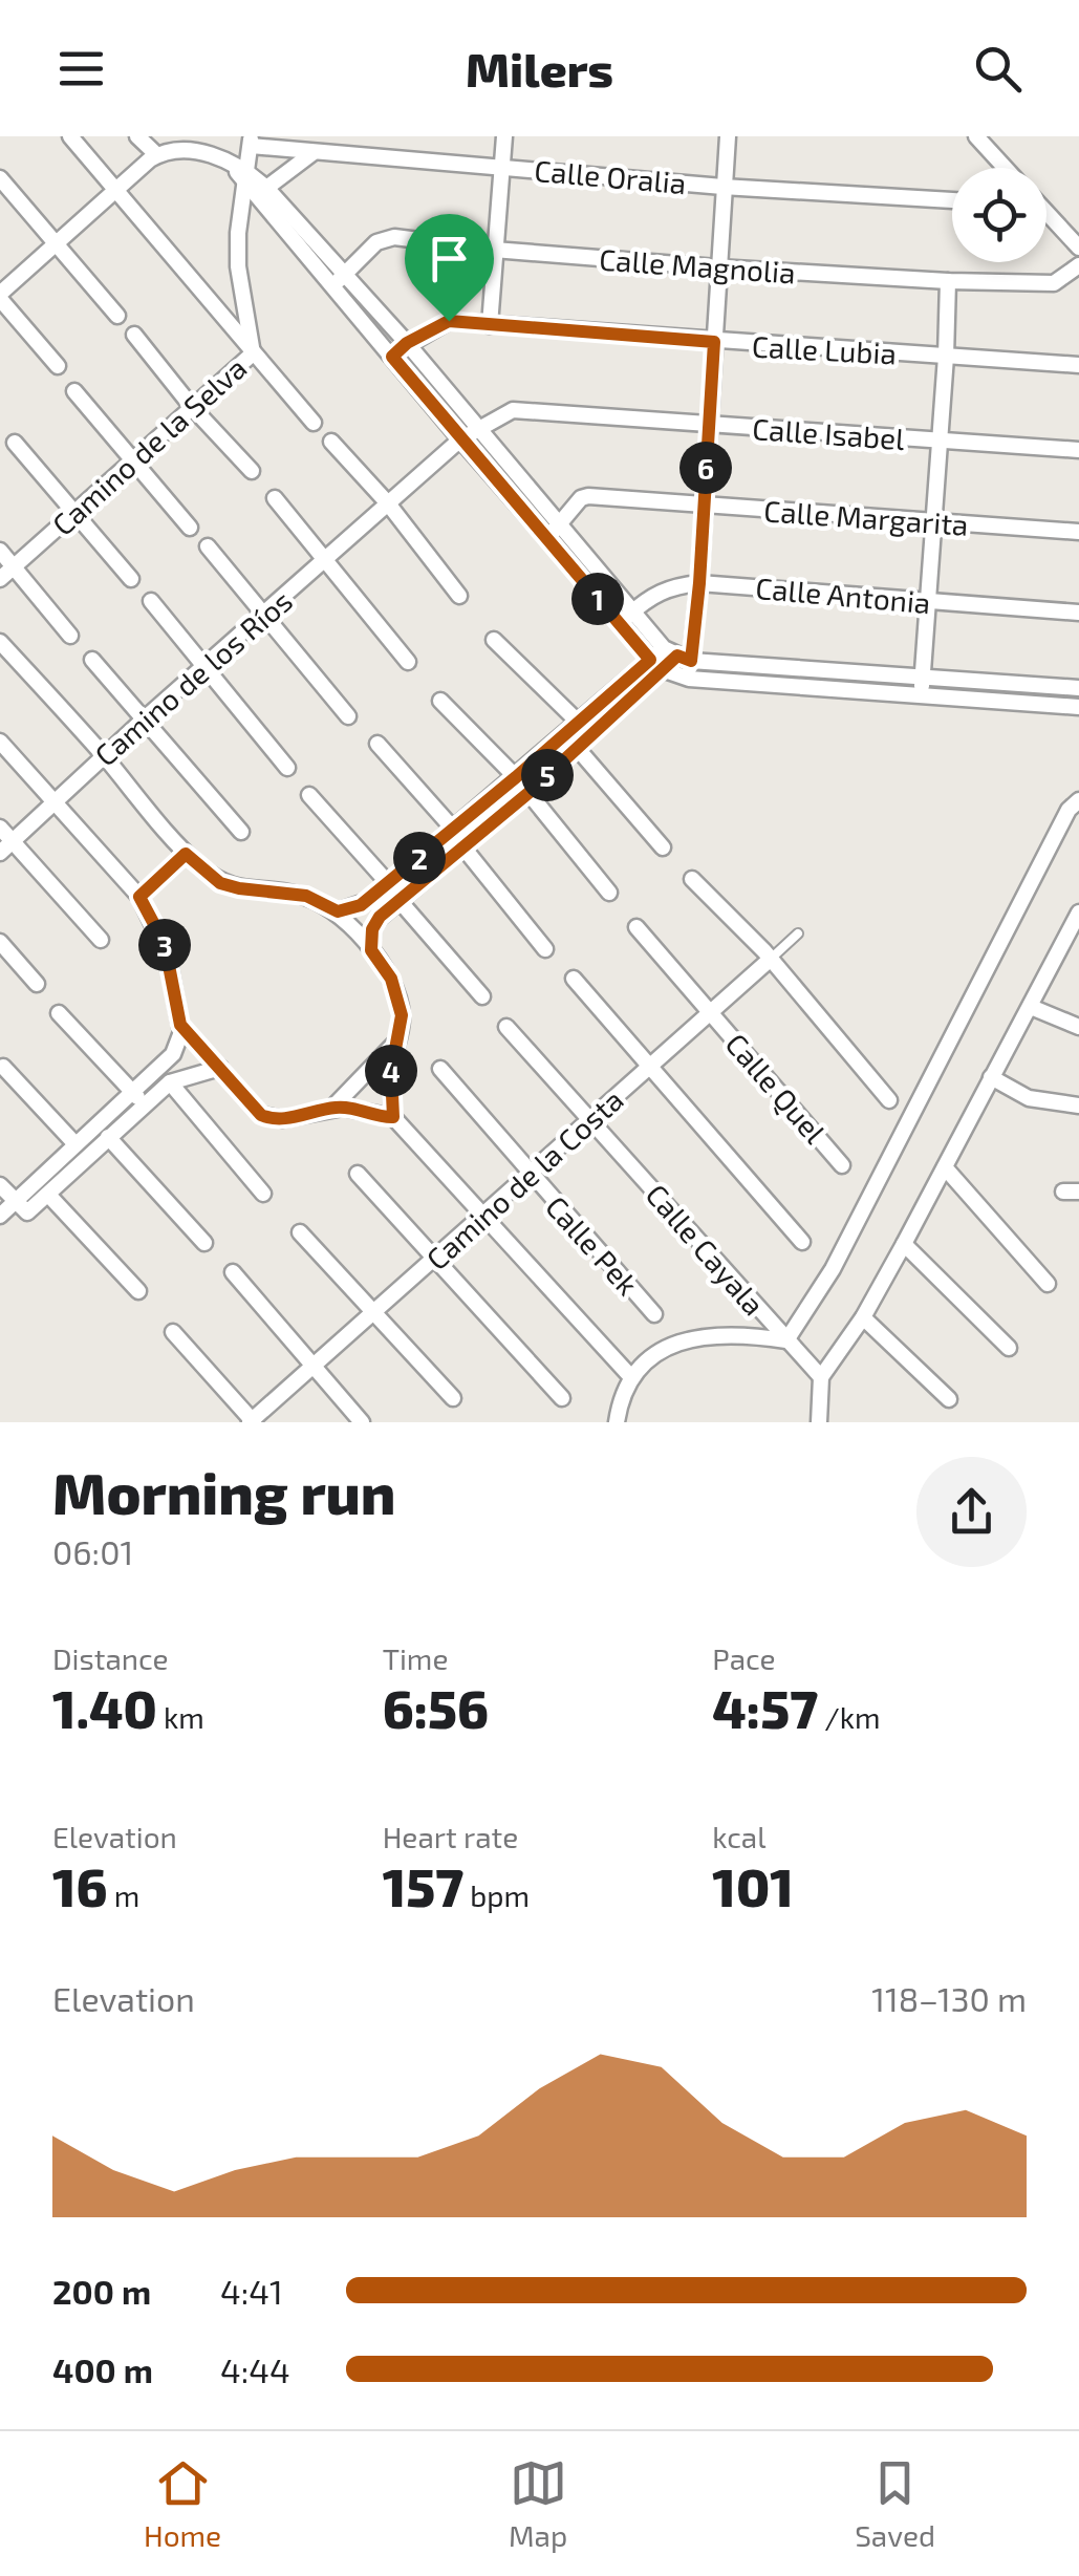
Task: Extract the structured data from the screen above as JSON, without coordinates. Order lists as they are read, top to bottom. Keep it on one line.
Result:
{"streets":{"street":["Calle Oralia","Calle Magnolia","Calle Lubia","Calle Isabel","Camino de la Selva","Calle Margarita","Calle Antonia","Camino de los Ríos","Calle Quel","Camino de la Costa","Calle Pek","Calle Cayala"]},"crossings":[["Calle Oralia","Camino de la Selva"],["Calle Isabel","Camino de los Ríos"],["Calle Quel","Camino de la Costa"],["Camino de la Costa","Calle Pek"],["Camino de la Costa","Calle Cayala"]],"page":{"header":"Milers","pins":["6","1","5","2","3","4"],"heading":["Morning run","06:01"],"stats":[["Distance","1.40 km"],["Time","6:56"],["Pace","4:57 /km"],["Elevation","16 m"],["Heart rate","157 bpm"],["kcal","101"]],"chart":["Elevation","118–130 m"],"list":[{"name":"200 m","note":"4:41"},{"name":"400 m","note":"4:44"}],"tabs":["Home","Map","Saved"]}}
